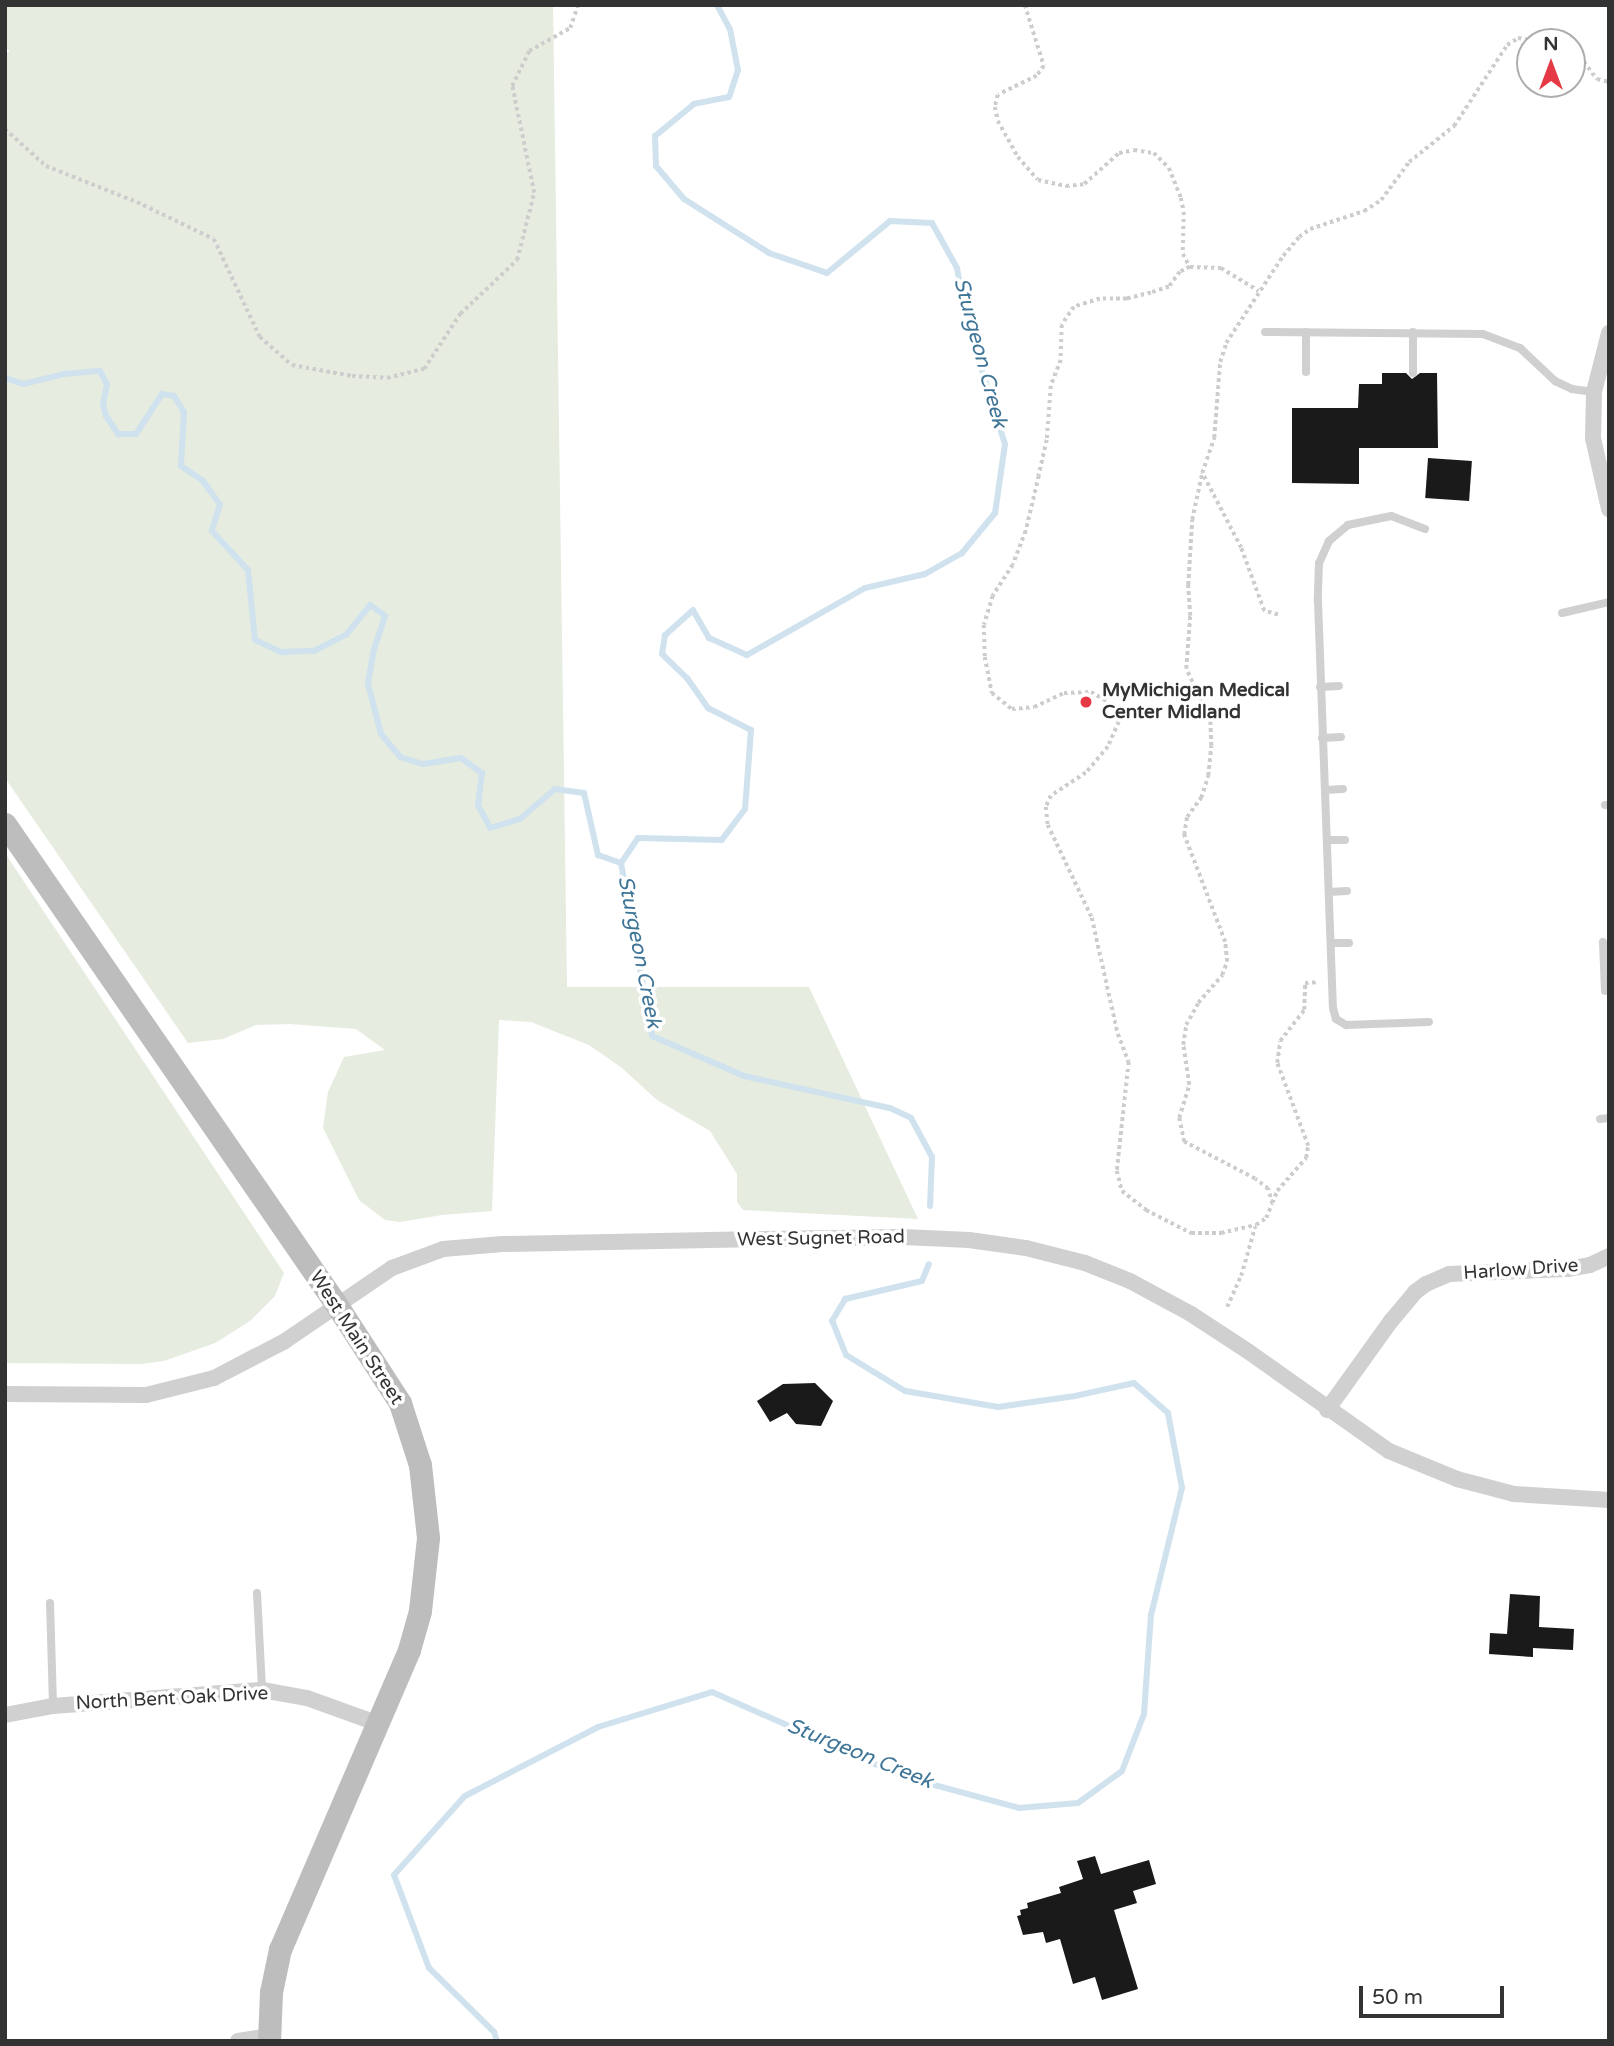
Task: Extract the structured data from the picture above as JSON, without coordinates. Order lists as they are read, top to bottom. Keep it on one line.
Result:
{"streets":{"street":["West Sugnet Road","Harlow Drive","West Main Street","North Bent Oak Drive"]},"crossings":[["West Sugnet Road","Harlow Drive"],["West Sugnet Road","West Main Street"],["West Main Street","North Bent Oak Drive"]],"water":["Sturgeon Creek"],"places":["MyMichigan Medical Center Midland"],"scale_bar":"50 m","north":"top"}
